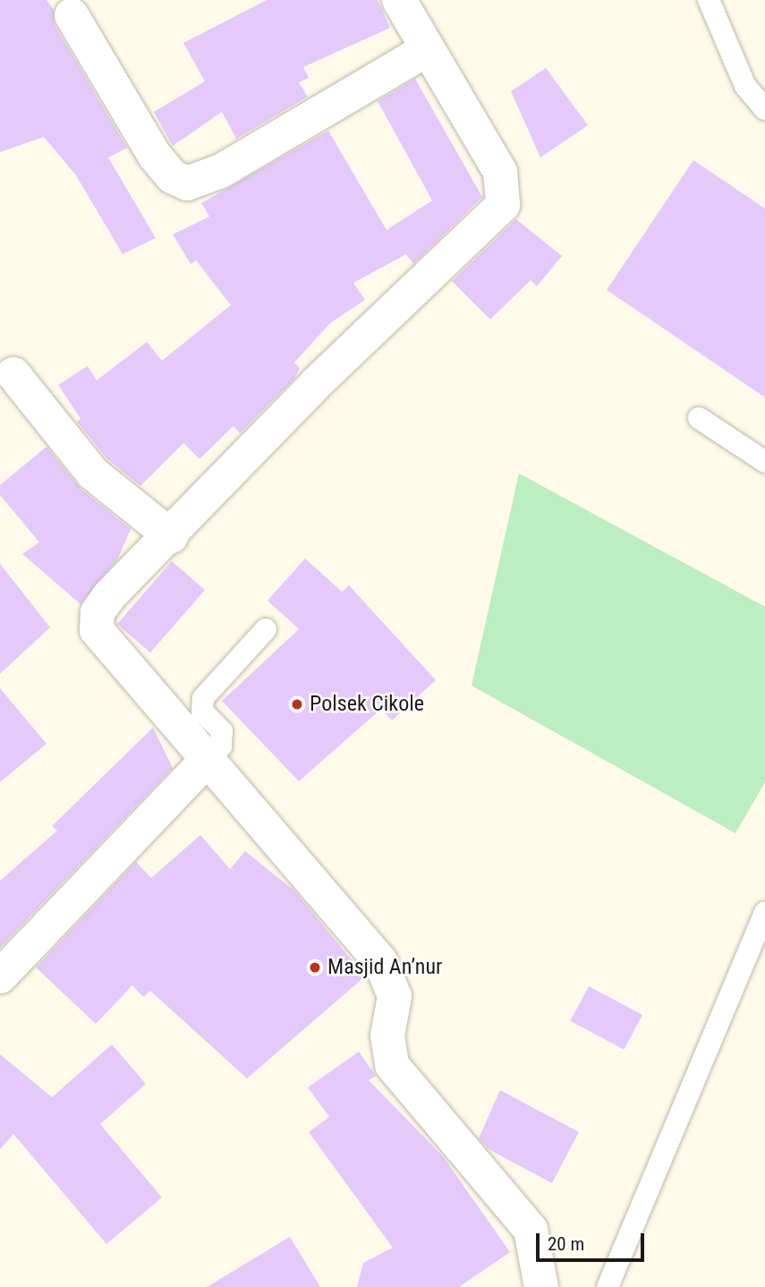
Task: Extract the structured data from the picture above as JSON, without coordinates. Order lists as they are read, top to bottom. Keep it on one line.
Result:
{"places":["Polsek Cikole","Masjid An’nur"],"scale_bar":"20 m"}
